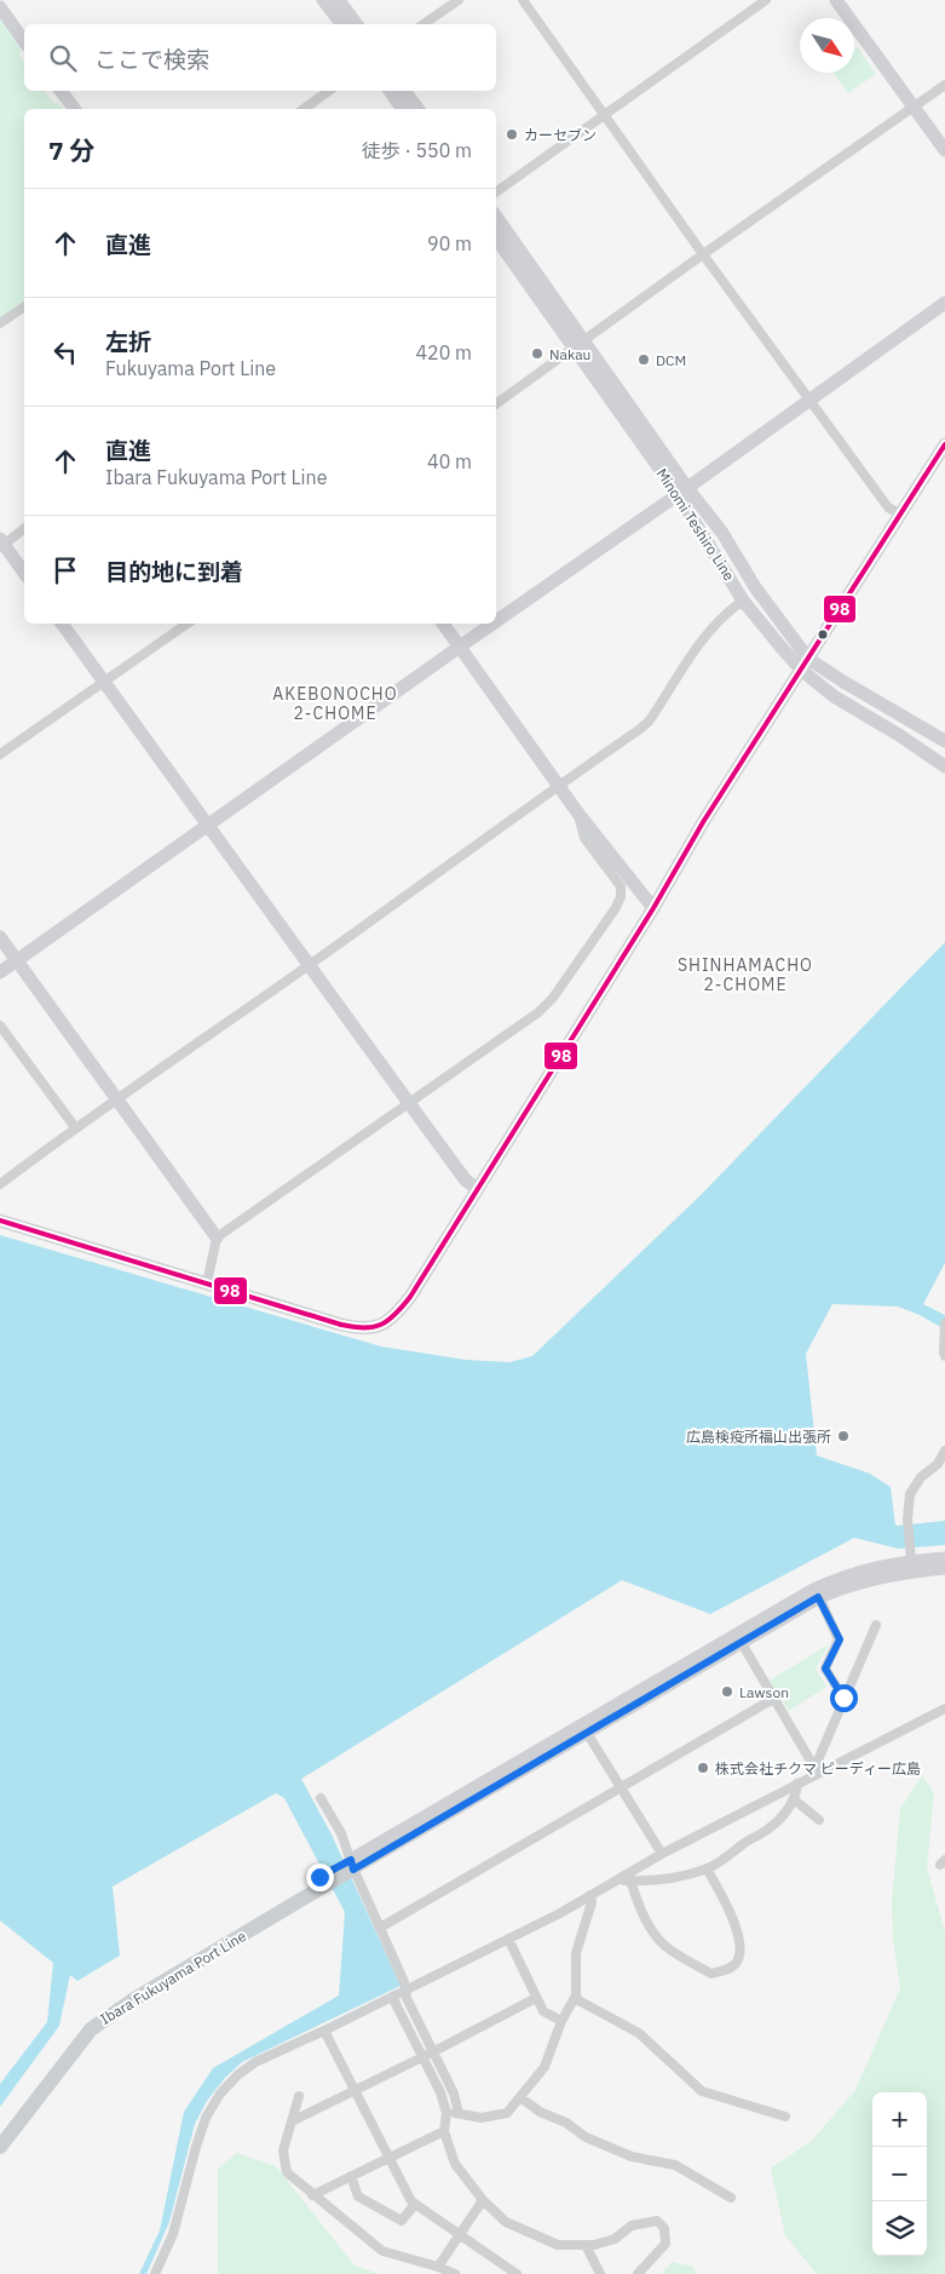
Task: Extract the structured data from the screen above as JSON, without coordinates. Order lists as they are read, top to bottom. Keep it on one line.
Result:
{"streets":{"main road":["Minomi Teshiro Line","Ibara Fukuyama Port Line"]},"districts":["AKEBONOCHO 2-CHOME","SHINHAMACHO 2-CHOME"],"places":["カーセブン","Nakau","DCM","広島検疫所福山出張所","Lawson","株式会社チクマ ピーディー広島"],"lines":["transit line 98"],"north":"bottom right","page":{"search":"ここで検索","heading":["7 分","徒歩 · 550 m"],"list":[["直進","90 m"],["左折","Fukuyama Port Line","420 m"],["直進","Ibara Fukuyama Port Line","40 m"],"目的地に到着"],"map_buttons":["+","−"]}}
